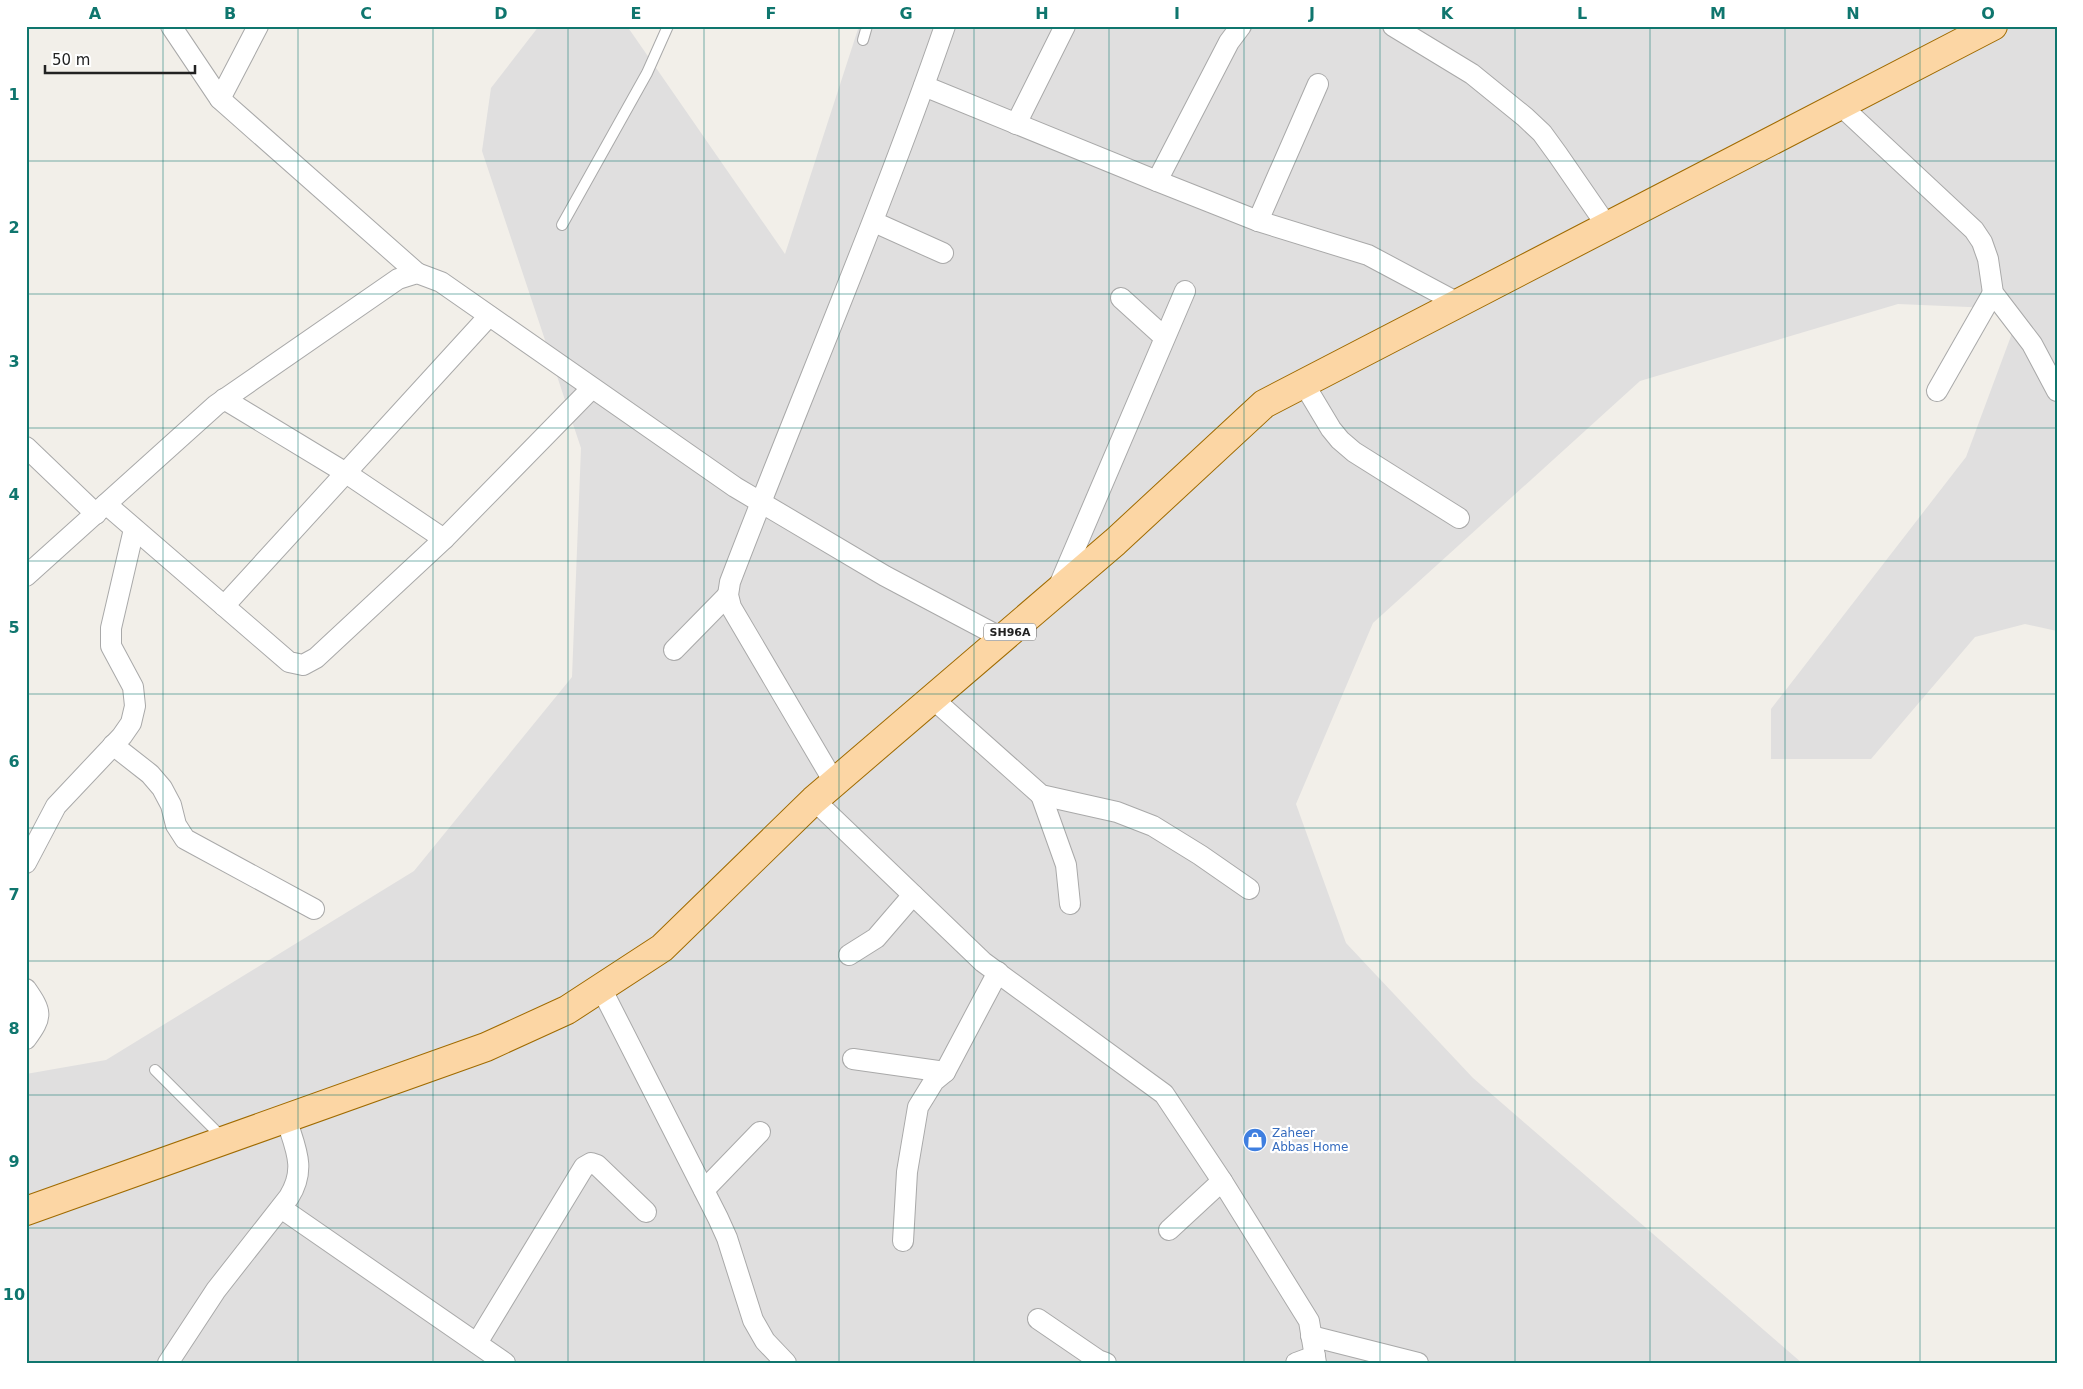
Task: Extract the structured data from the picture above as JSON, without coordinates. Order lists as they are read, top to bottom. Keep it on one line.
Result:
{"streets":{"main road":["SH96A"]},"places":{"shop":["Zaheer Abbas Home"]},"scale_bar":"50 m","grid":{"columns":["A","B","C","D","E","F","G","H","I","J","K","L","M","N","O"],"rows":["1","2","3","4","5","6","7","8","9","10"]}}
